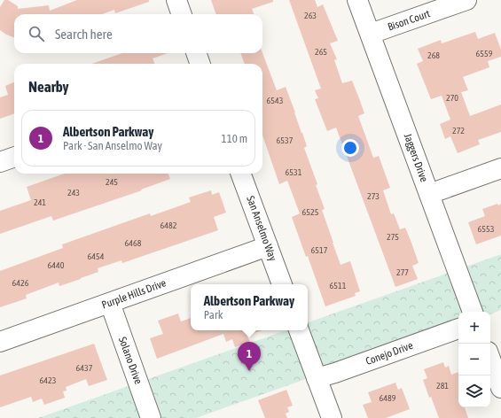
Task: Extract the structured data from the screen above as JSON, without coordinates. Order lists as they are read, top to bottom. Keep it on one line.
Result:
{"streets":{"street":["Bison Court","Jaggers Drive","San Anselmo Way","Purple Hills Drive","Conejo Drive","Solano Drive"]},"crossings":[["Bison Court","Jaggers Drive"],["San Anselmo Way","Purple Hills Drive"],["Purple Hills Drive","Solano Drive"]],"house_numbers":["263","265","6559","268","270","6543","272","6537","6531","245","243","273","241","6525","6482","6553","275","6468","6517","6454","6440","277","6426","6511","6437","6423","281","6489"],"page":{"search":"Search here","heading":"Nearby","list":[{"mark":"1","name":"Albertson Parkway","note":"Park · San Anselmo Way","value":"110 m"}],"popup":["Albertson Parkway","Park"],"map_buttons":["+","−"],"pins":"1"}}
